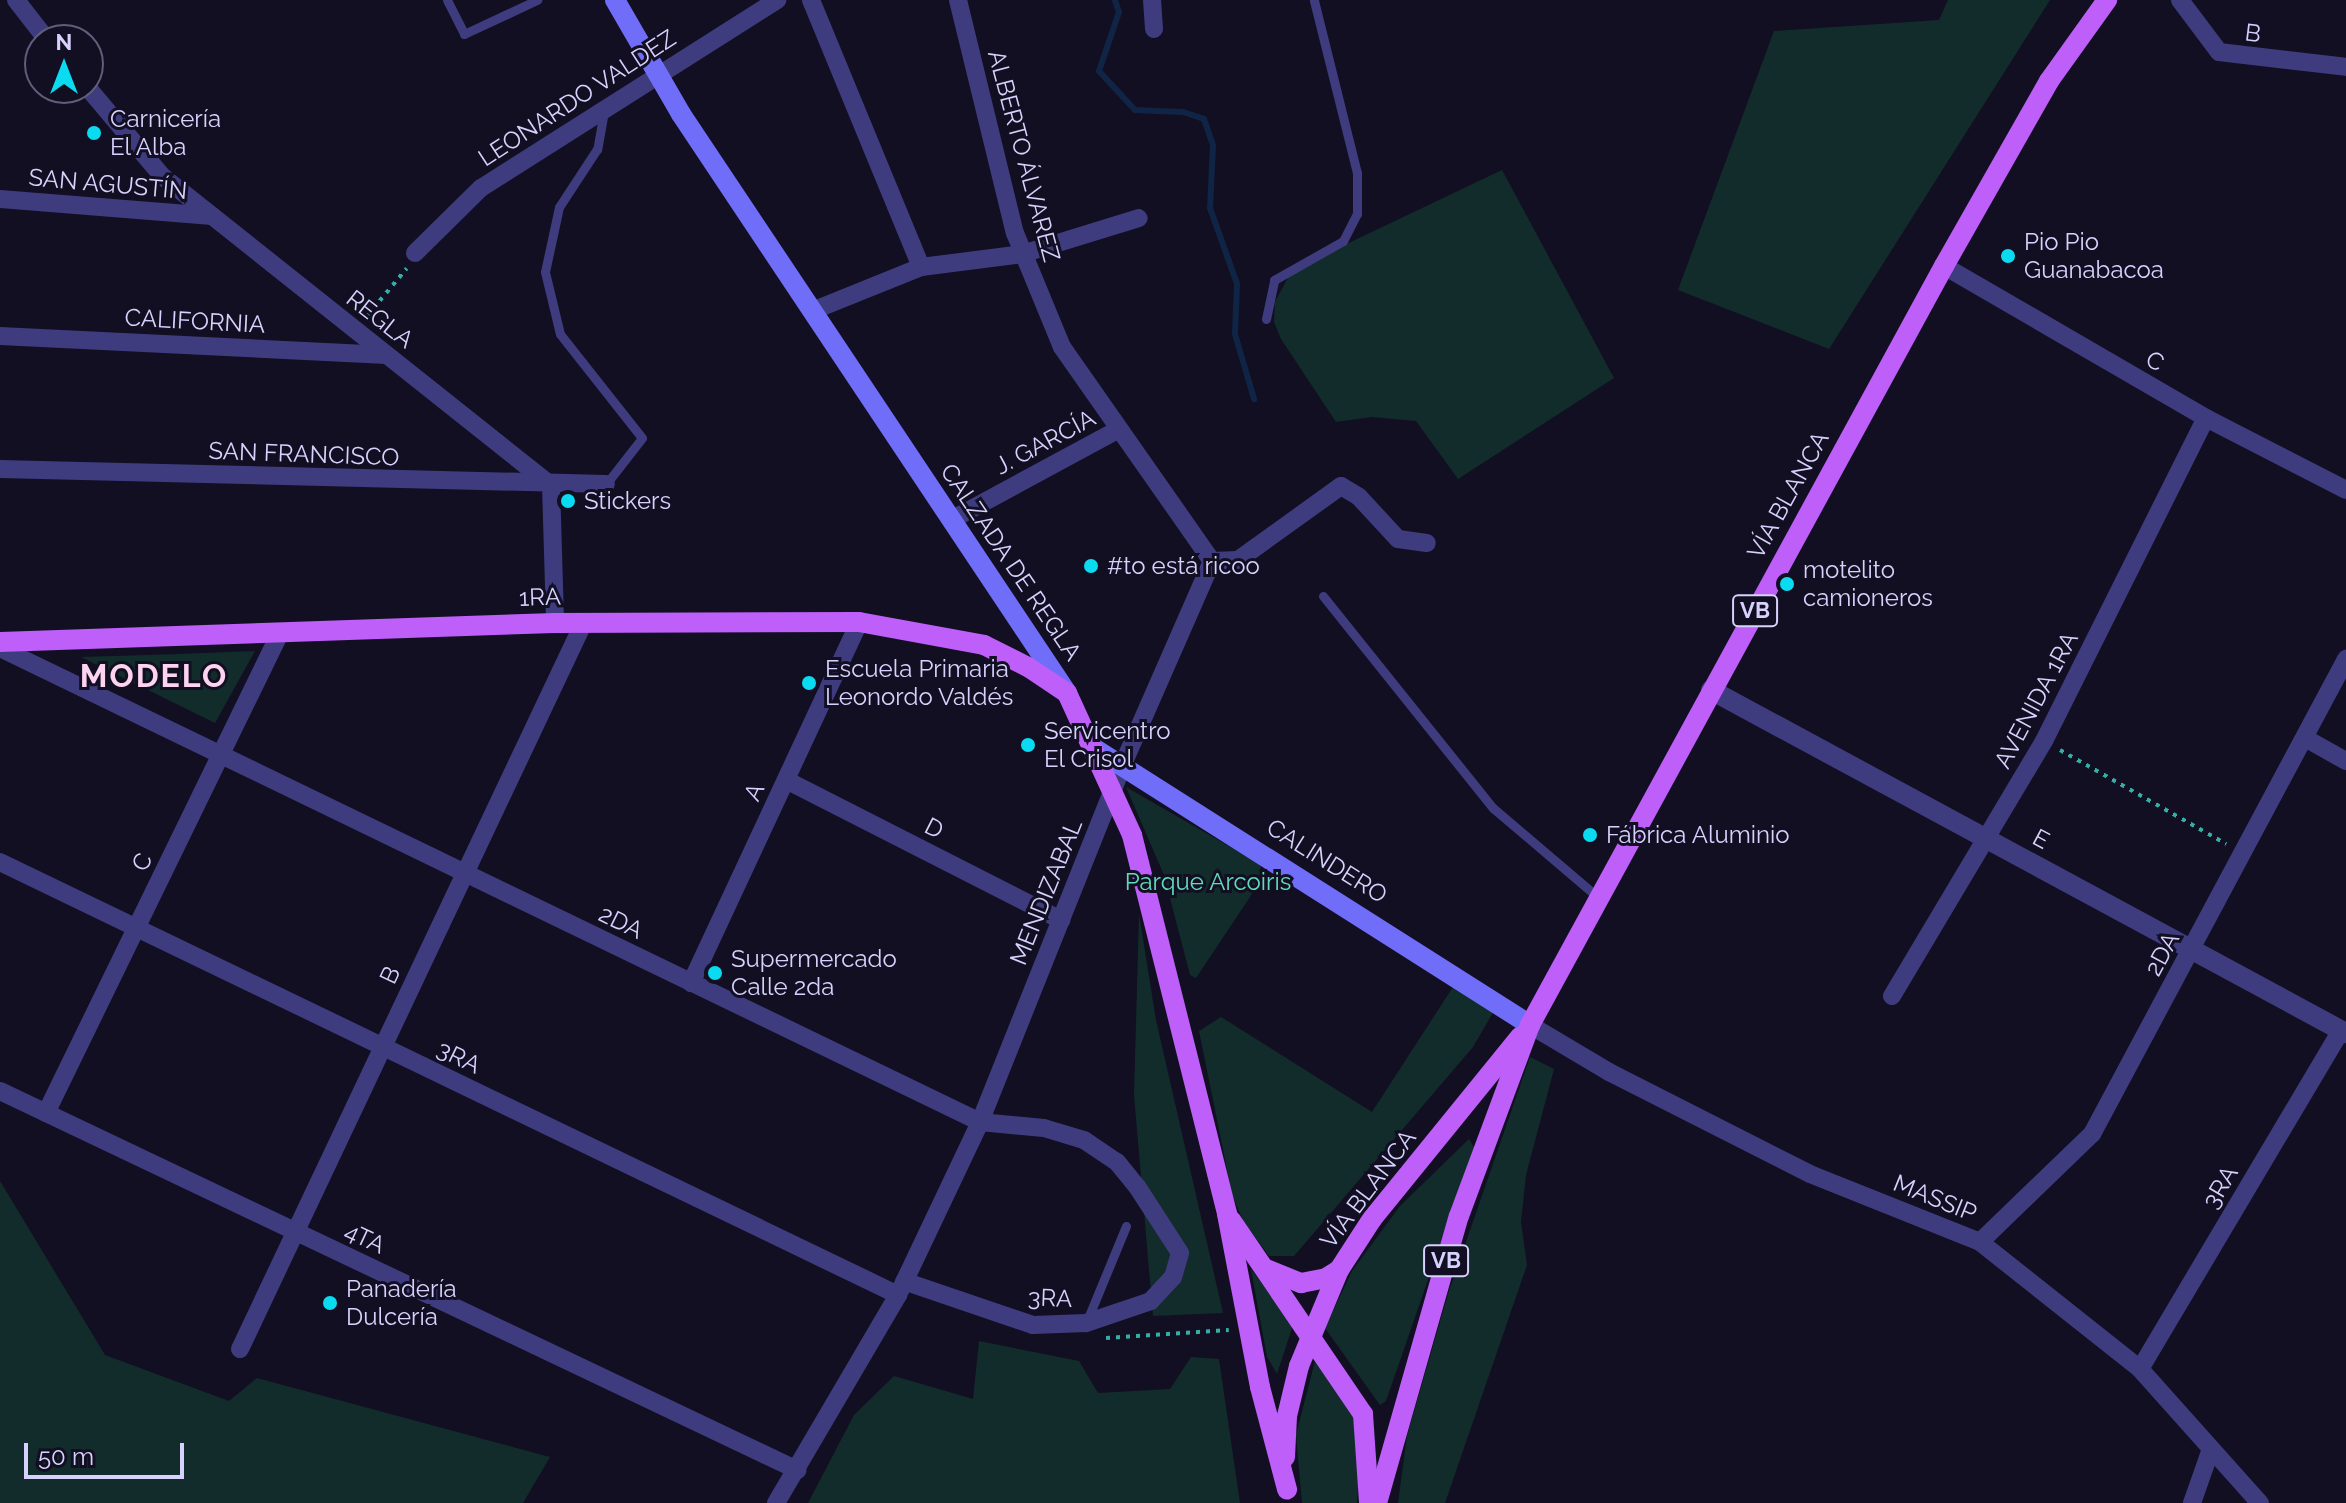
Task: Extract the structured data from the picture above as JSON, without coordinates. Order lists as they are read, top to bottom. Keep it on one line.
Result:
{"streets":{"main road":["VÍA BLANCA","CALZADA DE REGLA","1RA","VB","CALINDERO"],"street":["B","LEONARDO VALDEZ","ALBERTO ÁLVAREZ","SAN AGUSTÍN","REGLA","CALIFORNIA","C","J. GARCÍA","SAN FRANCISCO","AVENIDA 1RA","A","D","E","MENDIZABAL","2DA","3RA","MASSIP","4TA"]},"crossings":[["B","1RA"],["B","2DA"],["B","3RA"],["B","4TA"],["LEONARDO VALDEZ","CALZADA DE REGLA"],["ALBERTO ÁLVAREZ","J. GARCÍA"],["ALBERTO ÁLVAREZ","MENDIZABAL"],["SAN AGUSTÍN","REGLA"],["REGLA","CALIFORNIA"],["REGLA","SAN FRANCISCO"],["C","VÍA BLANCA"],["C","1RA"],["C","AVENIDA 1RA"],["C","2DA"],["C","3RA"],["C","4TA"],["J. GARCÍA","CALZADA DE REGLA"],["VÍA BLANCA","CALZADA DE REGLA"],["VÍA BLANCA","E"],["VÍA BLANCA","CALINDERO"],["VÍA BLANCA","MASSIP"],["CALZADA DE REGLA","1RA"],["CALZADA DE REGLA","CALINDERO"],["CALZADA DE REGLA","MENDIZABAL"],["1RA","A"],["1RA","2DA"],["AVENIDA 1RA","E"],["A","D"],["A","2DA"],["D","MENDIZABAL"],["E","2DA"],["E","3RA"],["CALINDERO","MENDIZABAL"],["CALINDERO","MASSIP"],["MENDIZABAL","2DA"],["MENDIZABAL","3RA"],["MENDIZABAL","4TA"],["2DA","3RA"],["2DA","MASSIP"],["3RA","MASSIP"]],"districts":["MODELO"],"parks":["Parque Arcoiris"],"places":["Carnicería El Alba","Pio Pio Guanabacoa","Stickers","#to está ricoo","motelito camioneros","Escuela Primaria Leonordo Valdés","Servicentro El Crisol","Fábrica Aluminio","Supermercado Calle 2da","Panadería Dulcería"],"scale_bar":"50 m","north":"top"}
